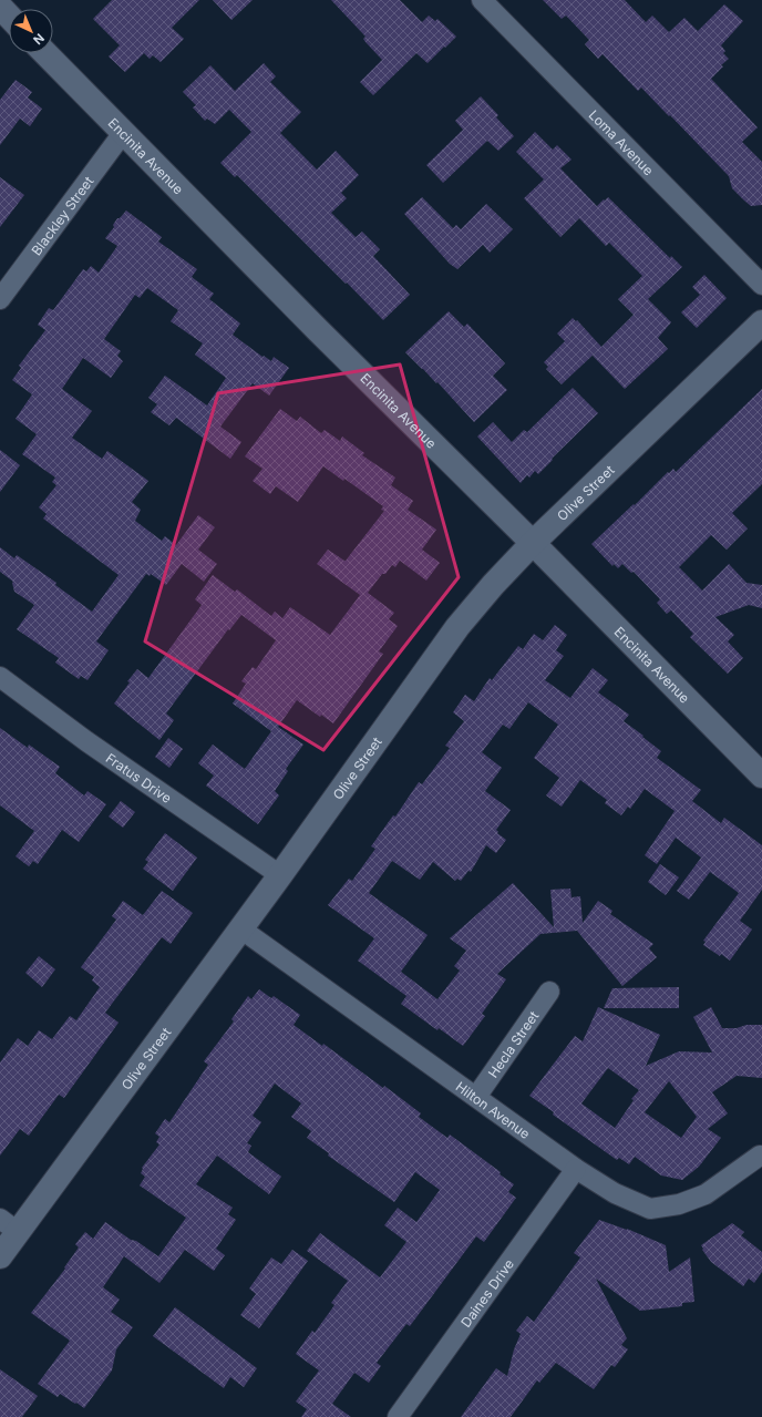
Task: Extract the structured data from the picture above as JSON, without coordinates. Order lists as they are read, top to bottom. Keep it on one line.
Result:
{"streets":{"street":["Loma Avenue","Encinita Avenue","Blackley Street","Olive Street","Fratus Drive","Hecla Street","Hilton Avenue","Daines Drive"]},"crossings":[["Encinita Avenue","Blackley Street"],["Encinita Avenue","Olive Street"],["Olive Street","Fratus Drive"],["Olive Street","Hilton Avenue"],["Hecla Street","Hilton Avenue"],["Hilton Avenue","Daines Drive"]],"north":"bottom right"}
